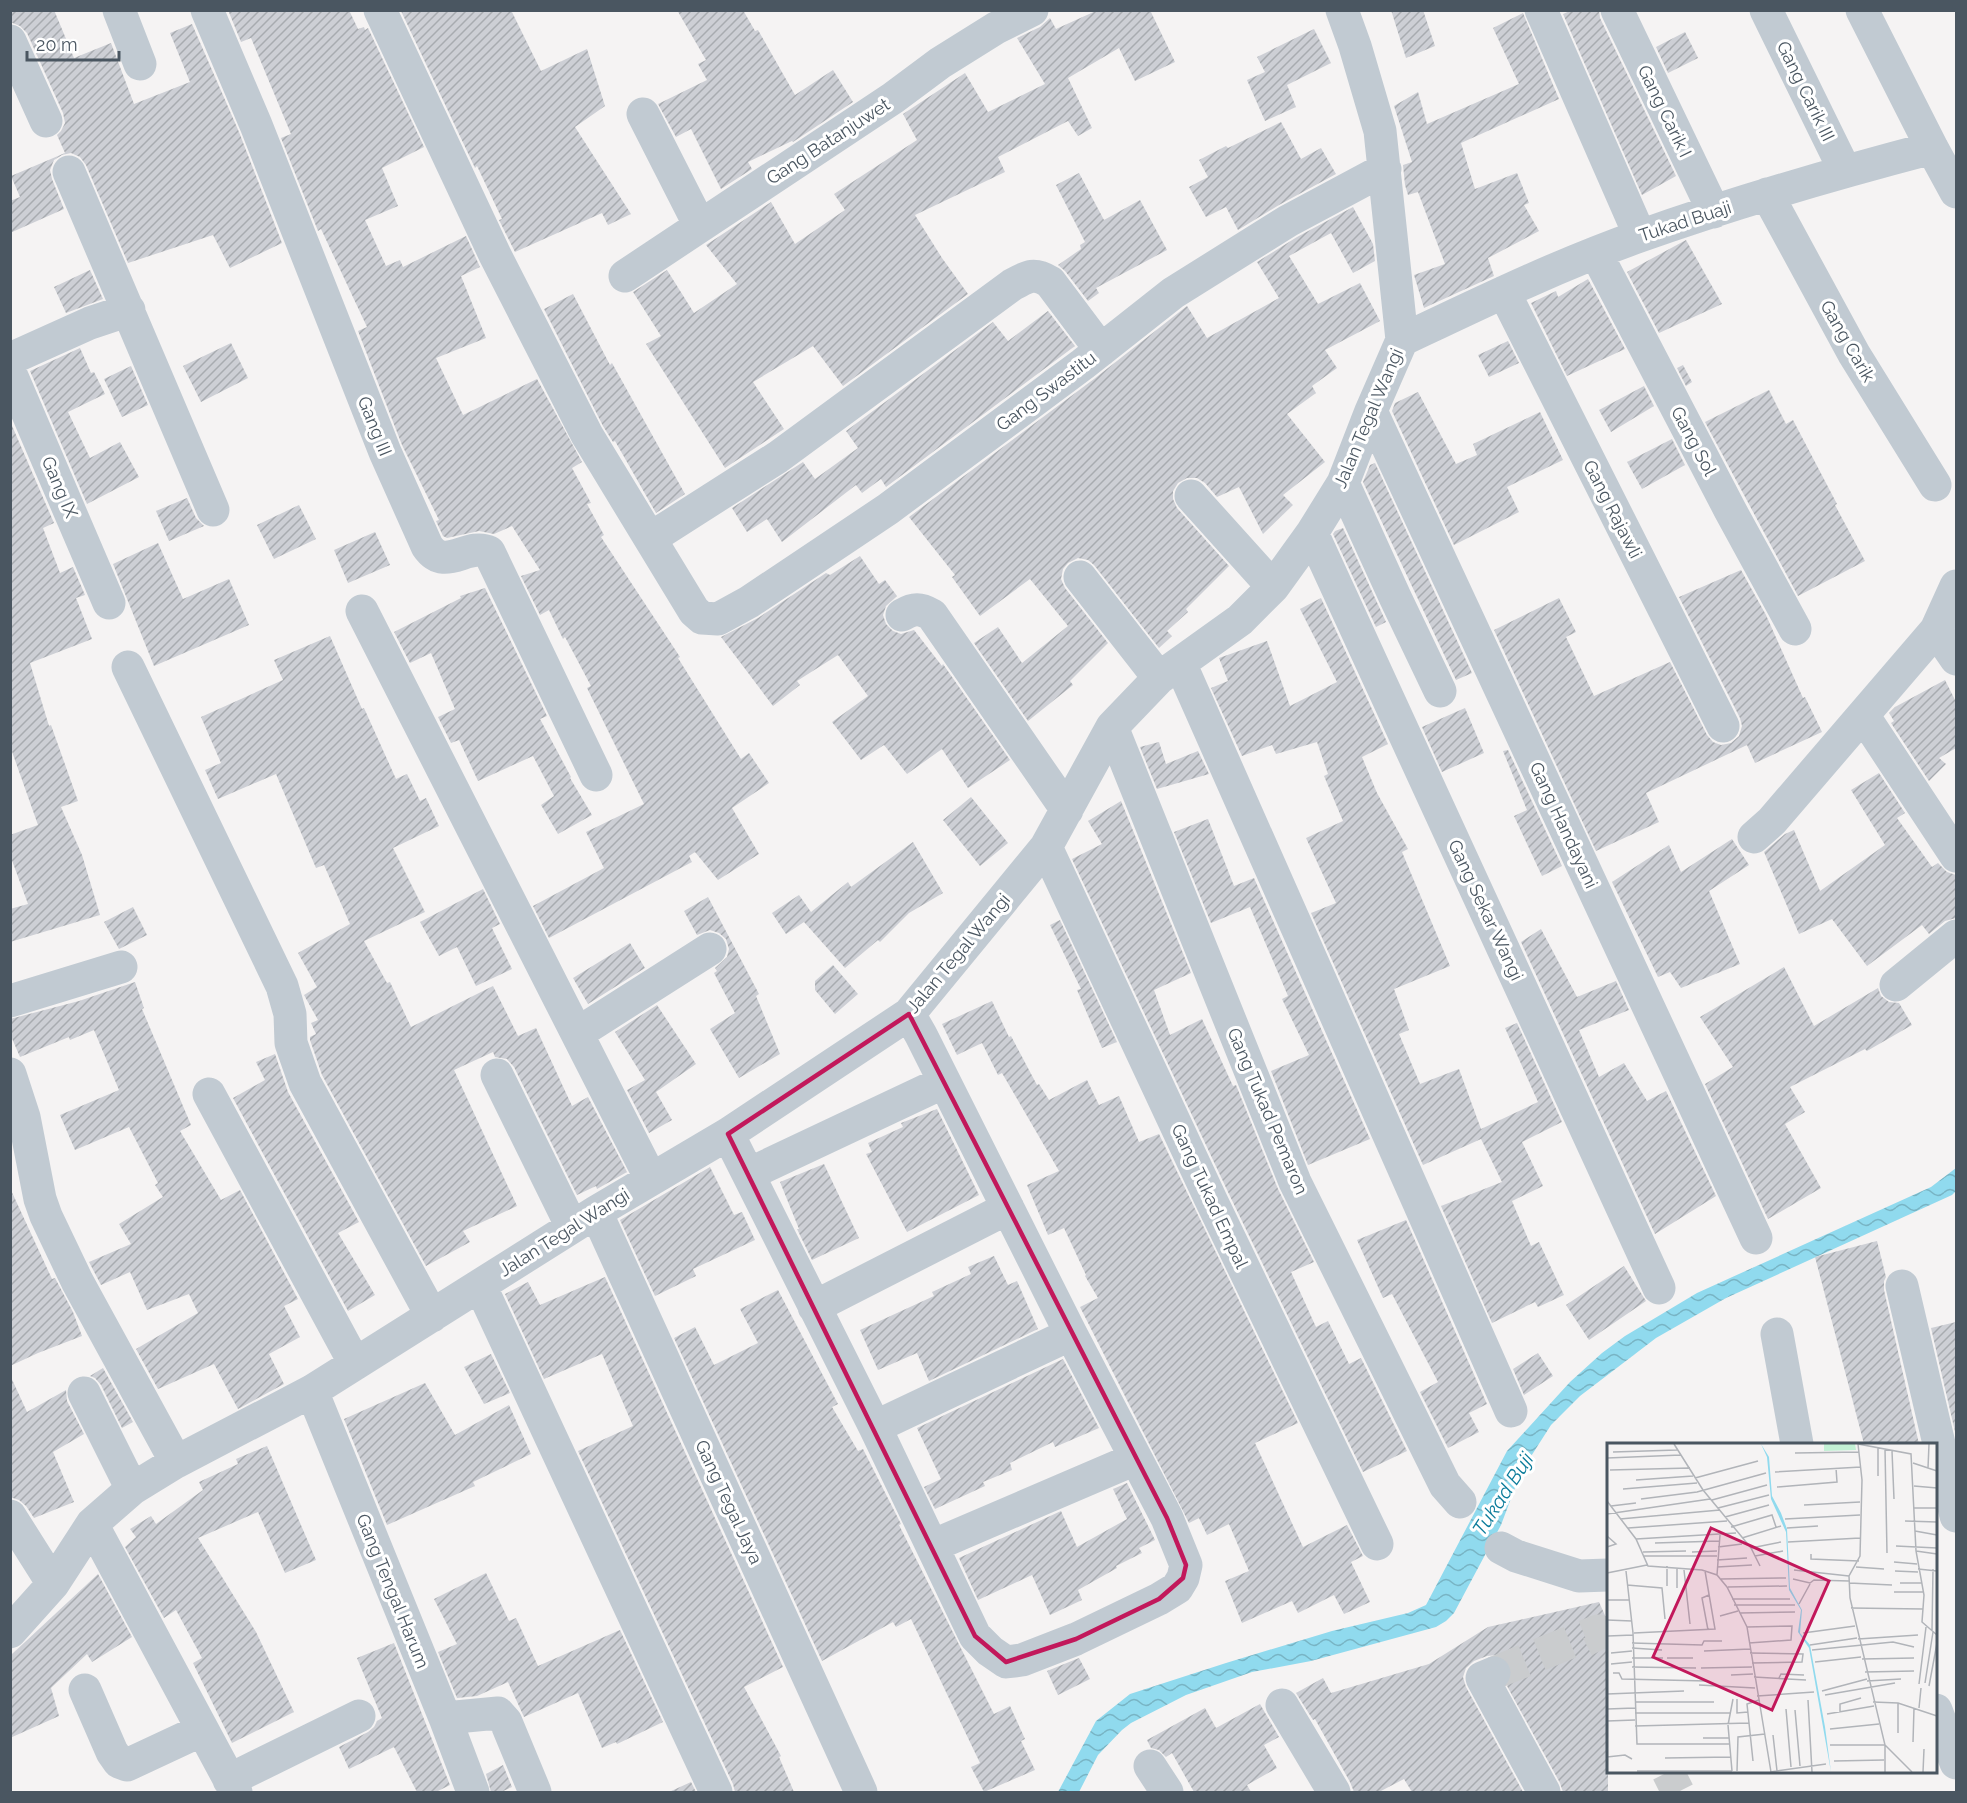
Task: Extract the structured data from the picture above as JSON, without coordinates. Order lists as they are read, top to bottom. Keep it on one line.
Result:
{"streets":{"street":["Gang Carik III","Gang Carik I","Gang Batanjuwet","Tukad Buaji","Gang Carik","Gang Swastitu","Jalan Tegal Wangi","Gang III","Gang Sol","Gang IX","Gang Rajawli","Gang Handayani","Gang Sekar Wangi","Gang Tukad Pemaron","Gang Tukad Empal","Gang Tegal Jaya","Gang Tengal Harum"]},"crossings":[["Gang Carik III","Tukad Buaji"],["Gang Carik I","Tukad Buaji"],["Tukad Buaji","Gang Carik"],["Tukad Buaji","Jalan Tegal Wangi"],["Tukad Buaji","Gang Sol"],["Tukad Buaji","Gang Rajawli"],["Gang Swastitu","Jalan Tegal Wangi"],["Jalan Tegal Wangi","Gang Handayani"],["Jalan Tegal Wangi","Gang Sekar Wangi"],["Jalan Tegal Wangi","Gang Tukad Pemaron"],["Jalan Tegal Wangi","Gang Tukad Empal"],["Jalan Tegal Wangi","Gang Tegal Jaya"],["Jalan Tegal Wangi","Gang Tengal Harum"]],"water":["Tukad Buji"],"scale_bar":"20 m"}
